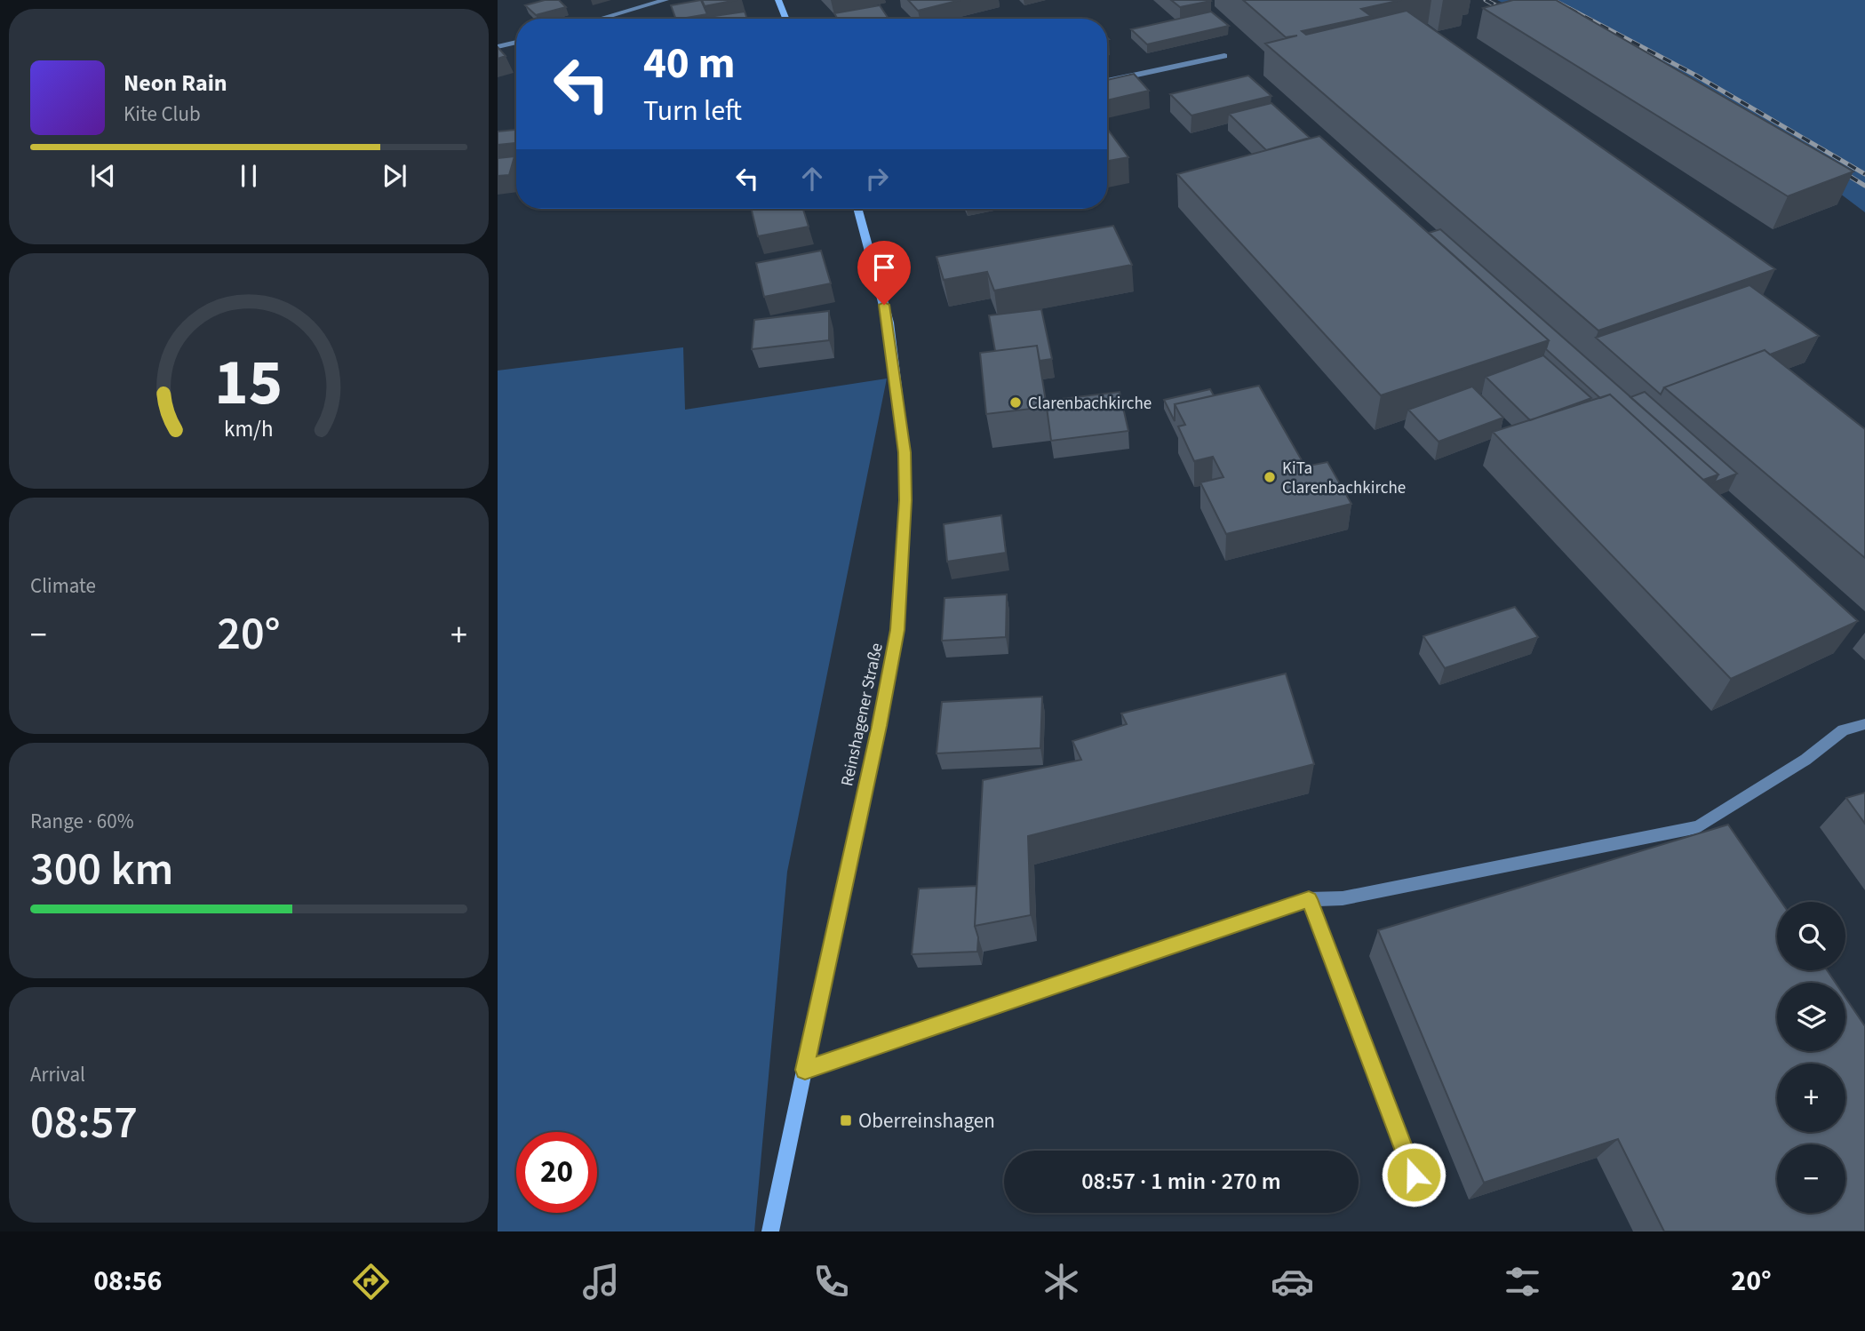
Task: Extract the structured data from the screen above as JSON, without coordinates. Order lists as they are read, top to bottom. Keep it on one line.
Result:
{"streets":{"main road":["Reinshagener Straße"]},"places":{"other":["Clarenbachkirche","KiTa Clarenbachkirche"],"transit":["Oberreinshagen"]},"page":{"turn":["40 m","Turn left"],"song":["Neon Rain","Kite Club"],"tile":["Climate",["Range · 60%","300 km"],["Arrival","08:57"]],"heat":["−","20°","+"],"map_buttons":["+","−"],"limit":"20","trip":"08:57 · 1 min · 270 m","tabs":["08:56","20°"],"gauge":["15","km/h"]}}
